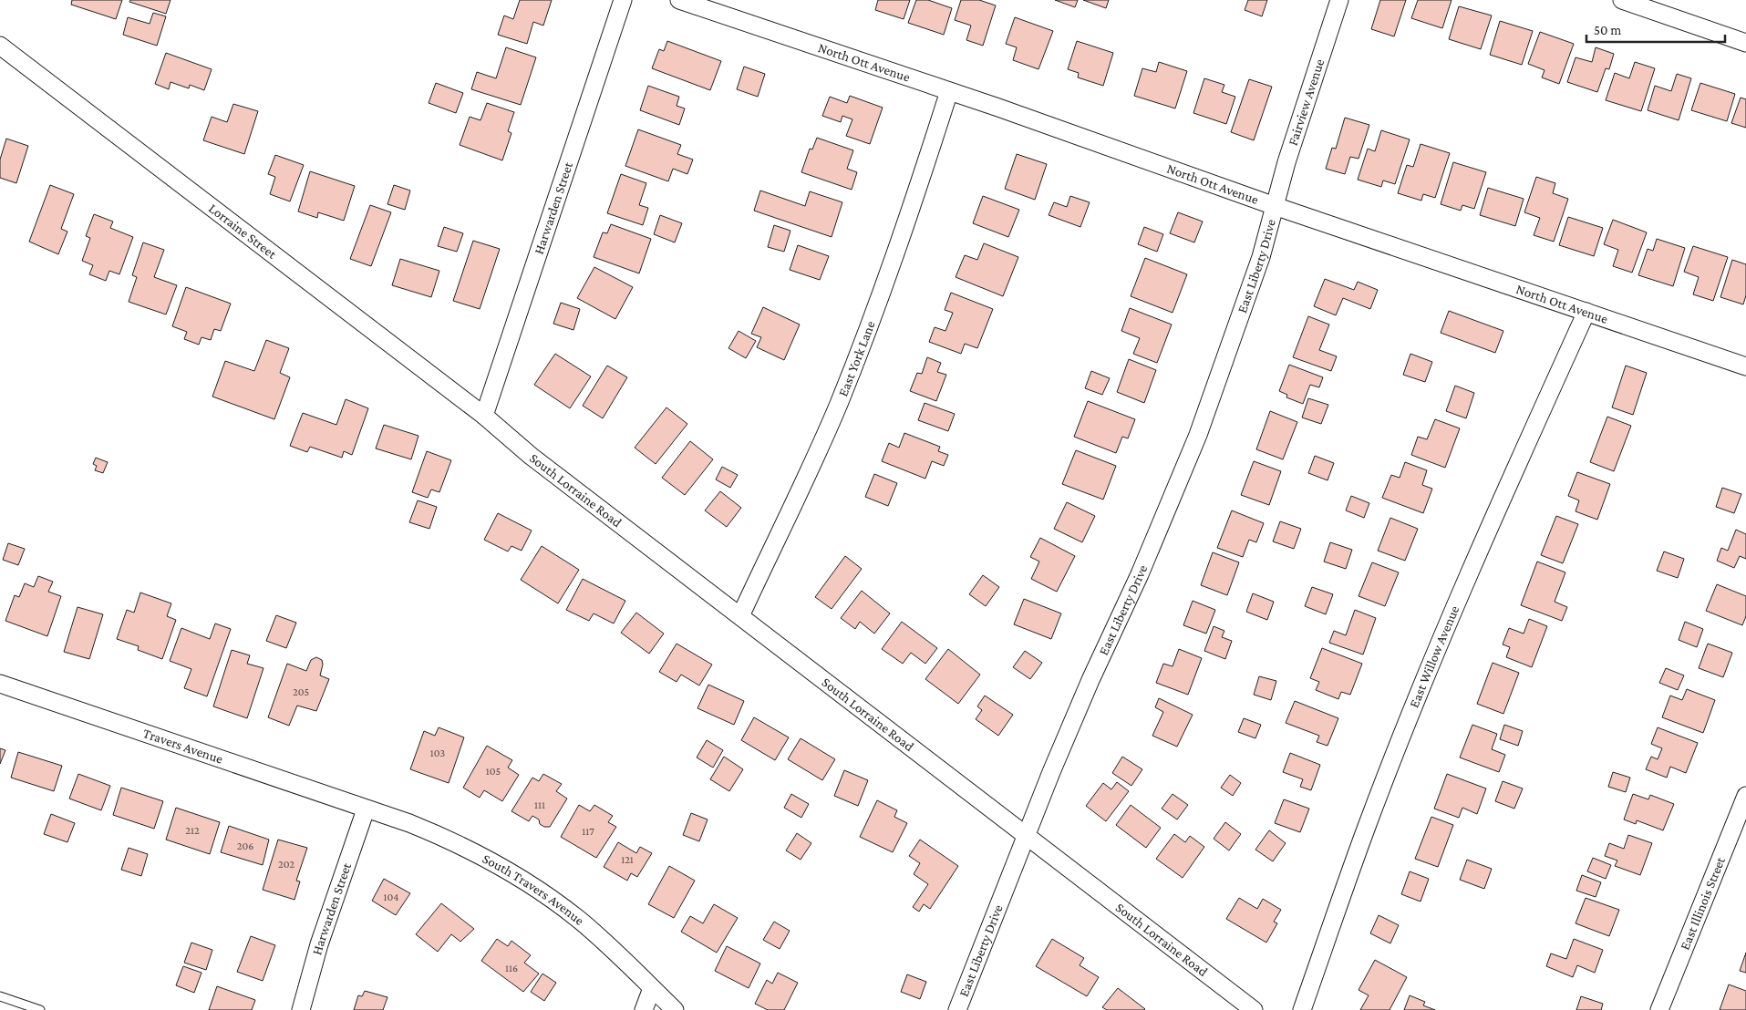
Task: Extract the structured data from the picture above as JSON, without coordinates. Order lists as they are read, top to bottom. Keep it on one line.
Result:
{"streets":{"street":["North Ott Avenue","Fairview Avenue","Harwarden Street","Lorraine Street","East Liberty Drive","East York Lane","South Lorraine Road","East Willow Avenue","Travers Avenue","South Travers Avenue","East Illinois Street"]},"crossings":[["North Ott Avenue","Fairview Avenue"],["North Ott Avenue","East Liberty Drive"],["North Ott Avenue","East York Lane"],["North Ott Avenue","East Willow Avenue"],["Fairview Avenue","East Liberty Drive"],["Harwarden Street","Lorraine Street"],["Harwarden Street","South Lorraine Road"],["Harwarden Street","Travers Avenue"],["Harwarden Street","South Travers Avenue"],["Lorraine Street","South Lorraine Road"],["East Liberty Drive","South Lorraine Road"],["East York Lane","South Lorraine Road"],["Travers Avenue","South Travers Avenue"]],"house_numbers":["205","103","105","111","212","117","206","121","202","104","116"],"scale_bar":"50 m"}
